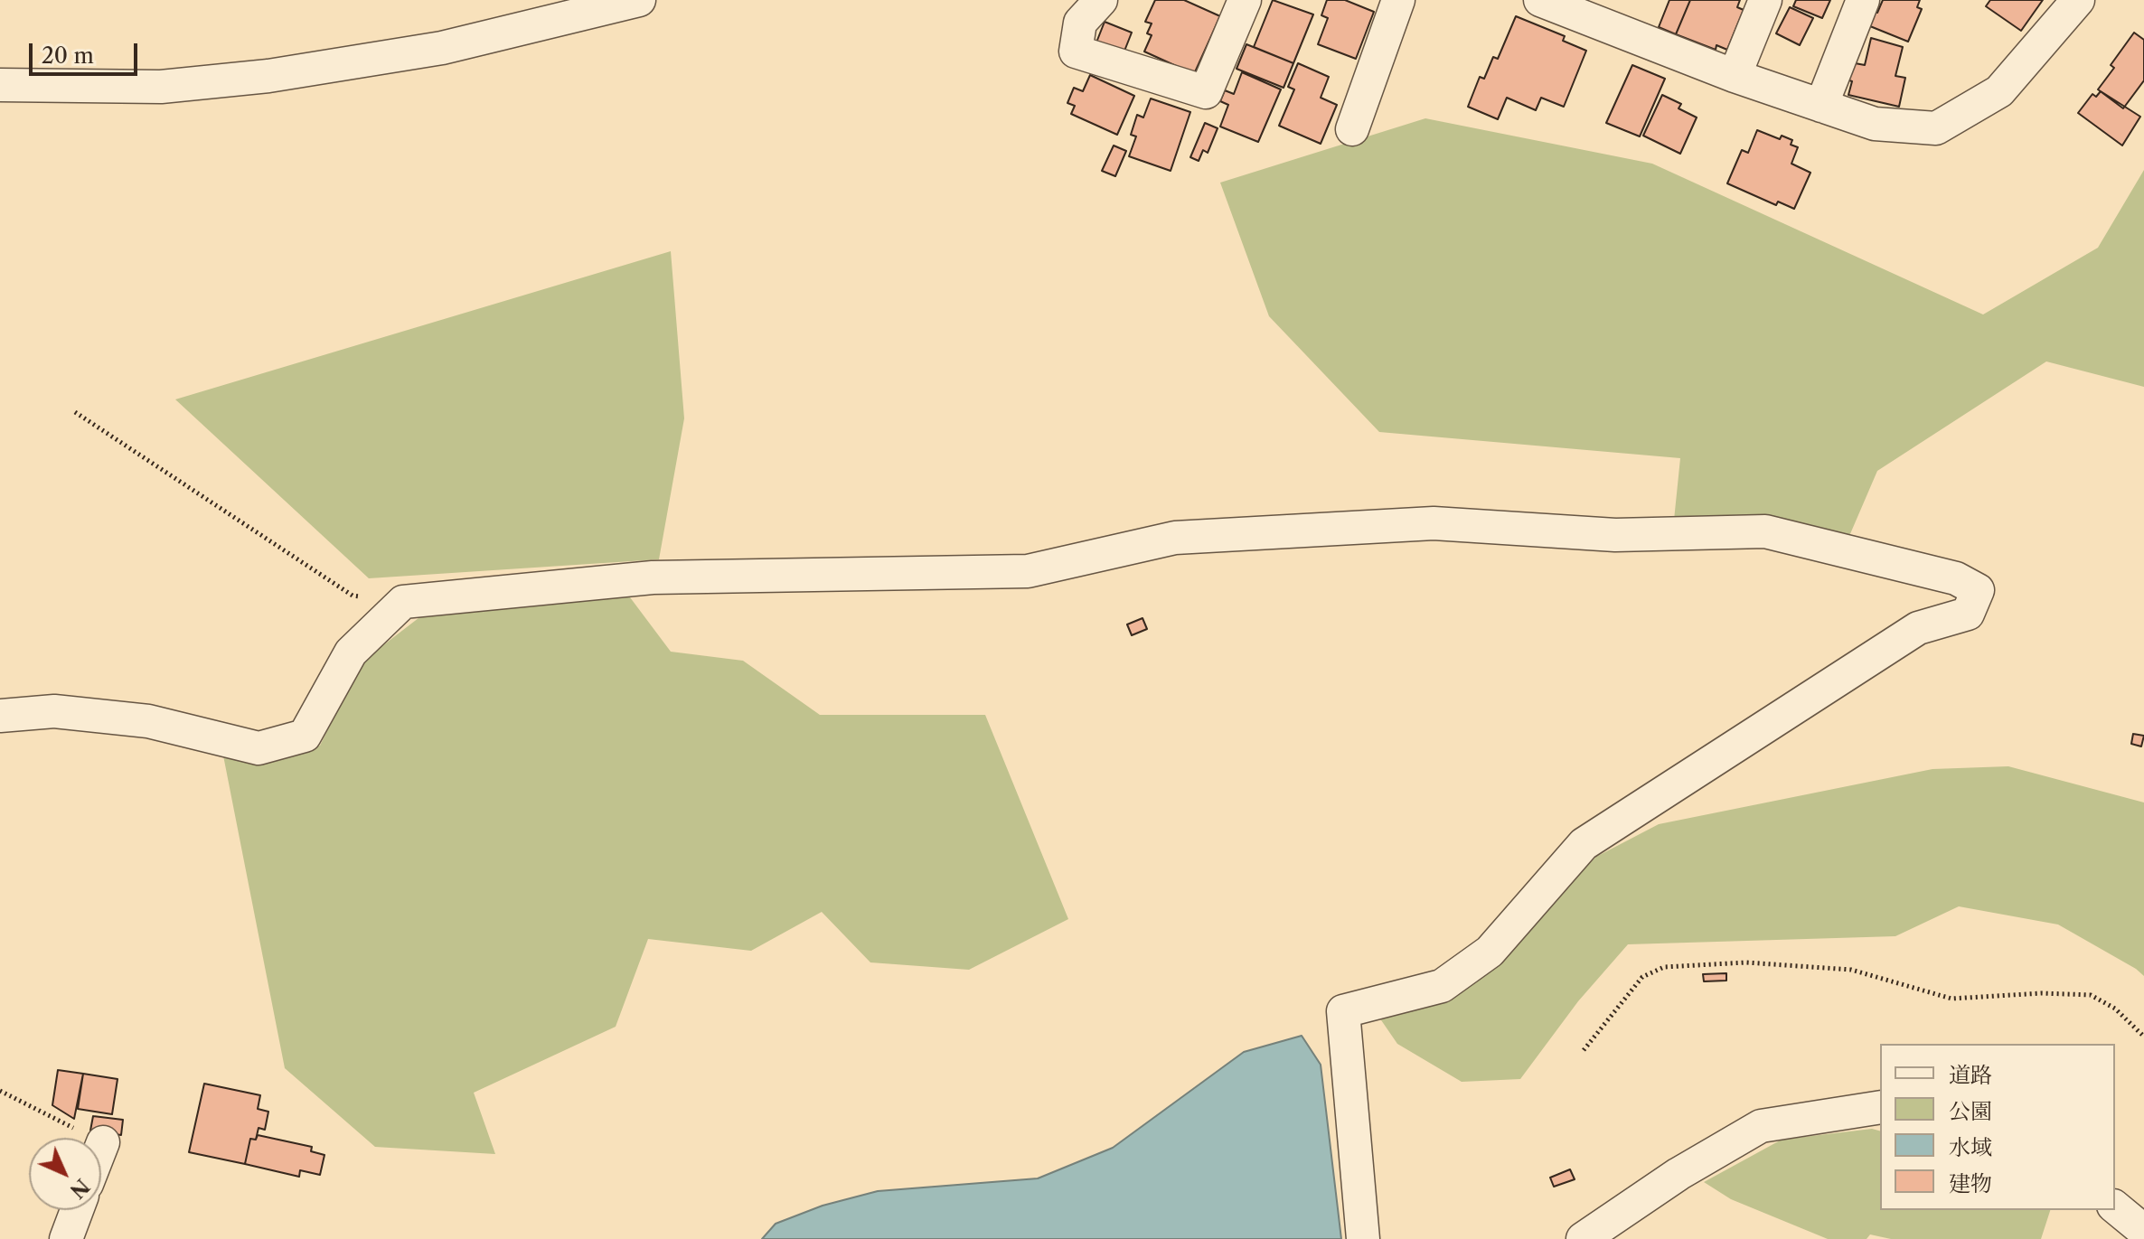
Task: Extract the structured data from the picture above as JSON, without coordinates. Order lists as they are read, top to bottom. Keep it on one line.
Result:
{"legend":["道路","公園","水域","建物"],"scale_bar":"20 m","north":"bottom right"}
